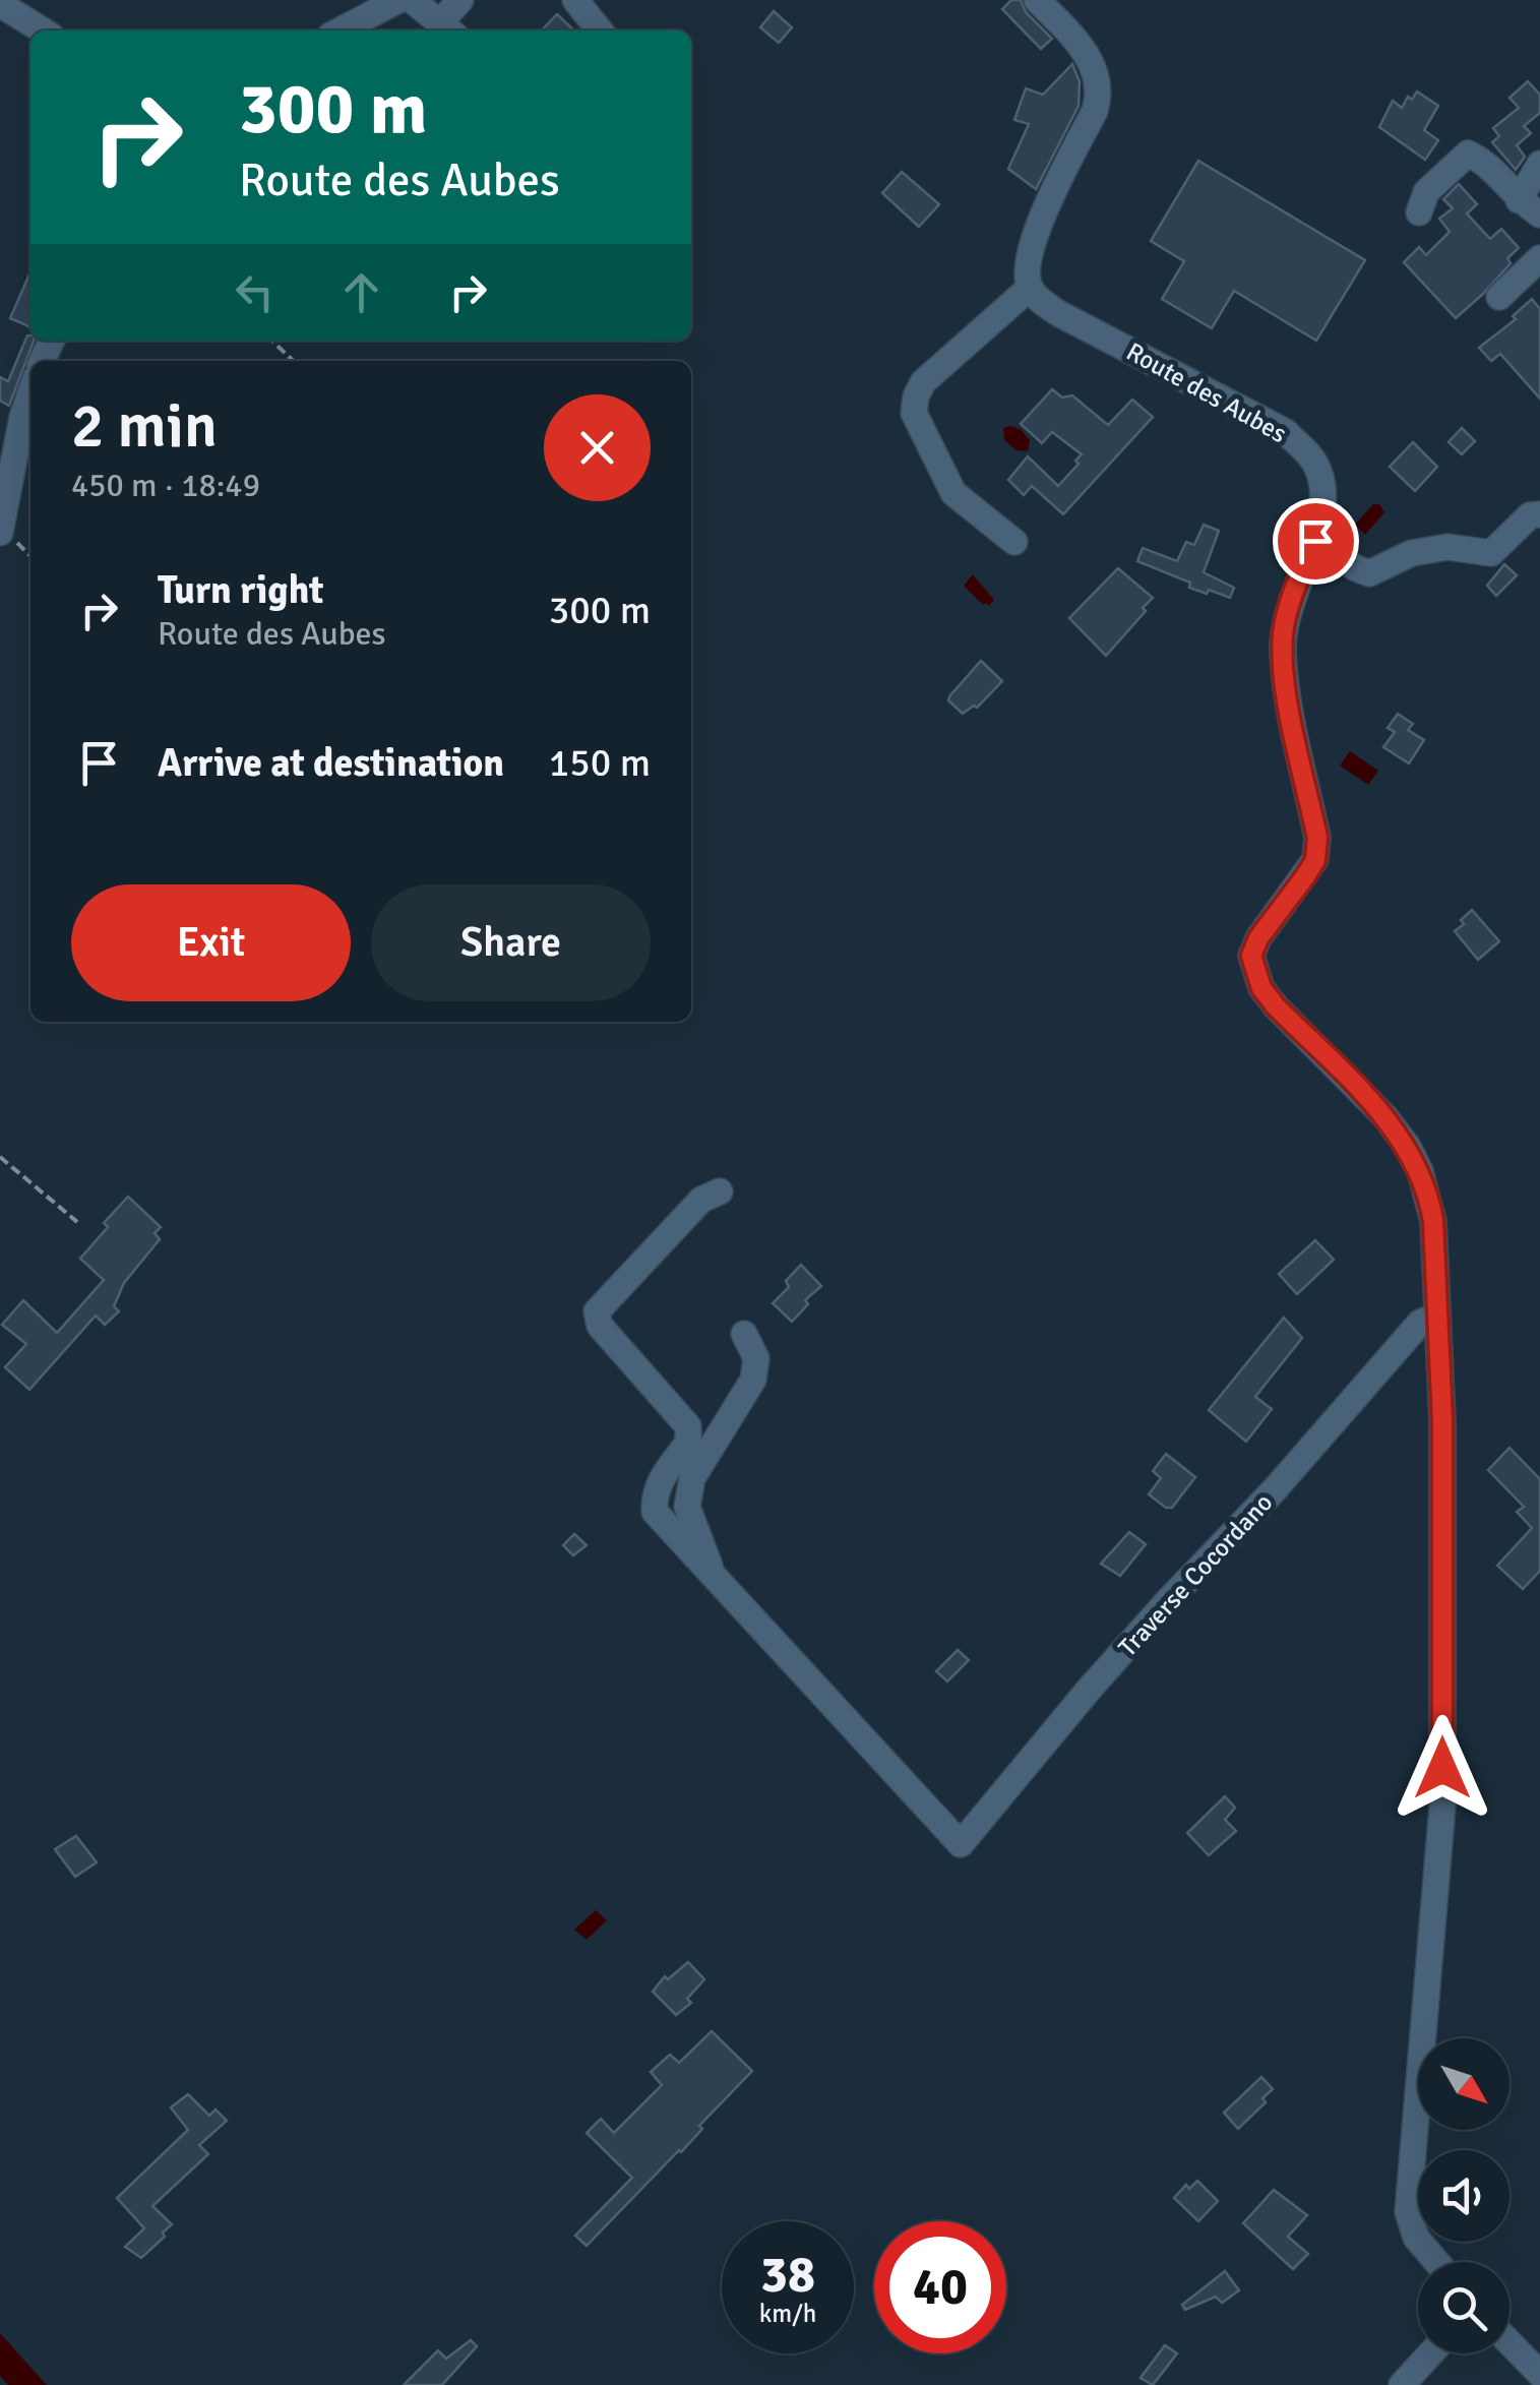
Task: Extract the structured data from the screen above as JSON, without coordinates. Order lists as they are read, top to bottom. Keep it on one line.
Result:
{"streets":{"street":["Route des Aubes","Traverse Cocordano"]},"crossings":[["Route des Aubes","Traverse Cocordano"]],"north":"bottom right","page":{"turn":["300 m","Route des Aubes"],"heading":["2 min","450 m · 18:49"],"list":[{"name":"Turn right","note":"Route des Aubes","value":"300 m"},{"name":"Arrive at destination","value":"150 m"}],"buttons":["Exit","Share"],"speed":"38 km/h","limit":"40"}}
